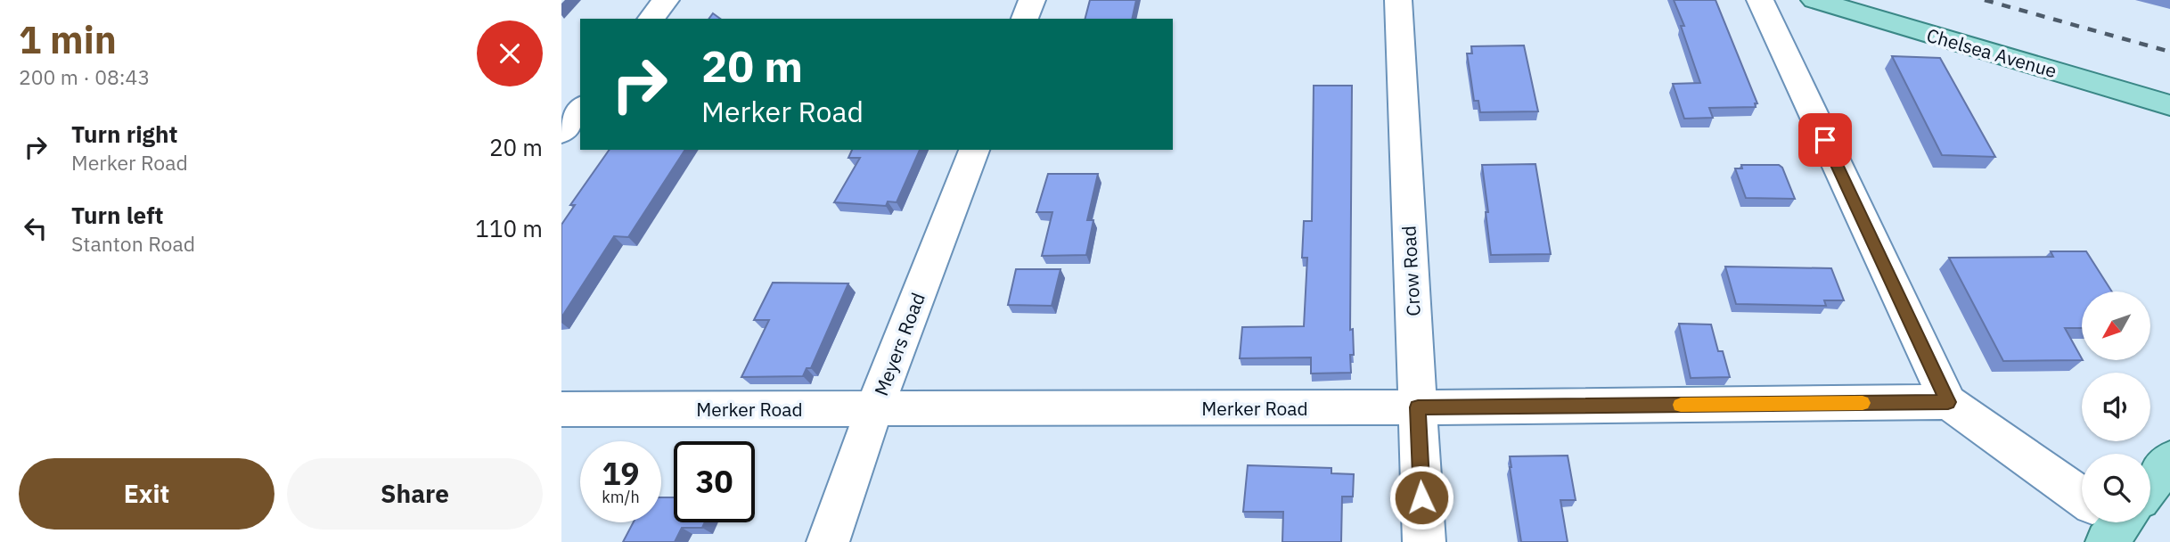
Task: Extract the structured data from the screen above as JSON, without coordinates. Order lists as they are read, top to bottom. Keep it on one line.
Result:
{"streets":{"main road":["Chelsea Avenue"],"street":["Crow Road","Meyers Road","Merker Road"]},"crossings":[["Crow Road","Merker Road"],["Meyers Road","Merker Road"]],"north":"bottom left","page":{"heading":["1 min","200 m · 08:43"],"turn":["20 m","Merker Road"],"list":[{"name":"Turn right","note":"Merker Road","value":"20 m"},{"name":"Turn left","note":"Stanton Road","value":"110 m"}],"speed":"19 km/h","limit":"30","buttons":["Exit","Share"]}}
